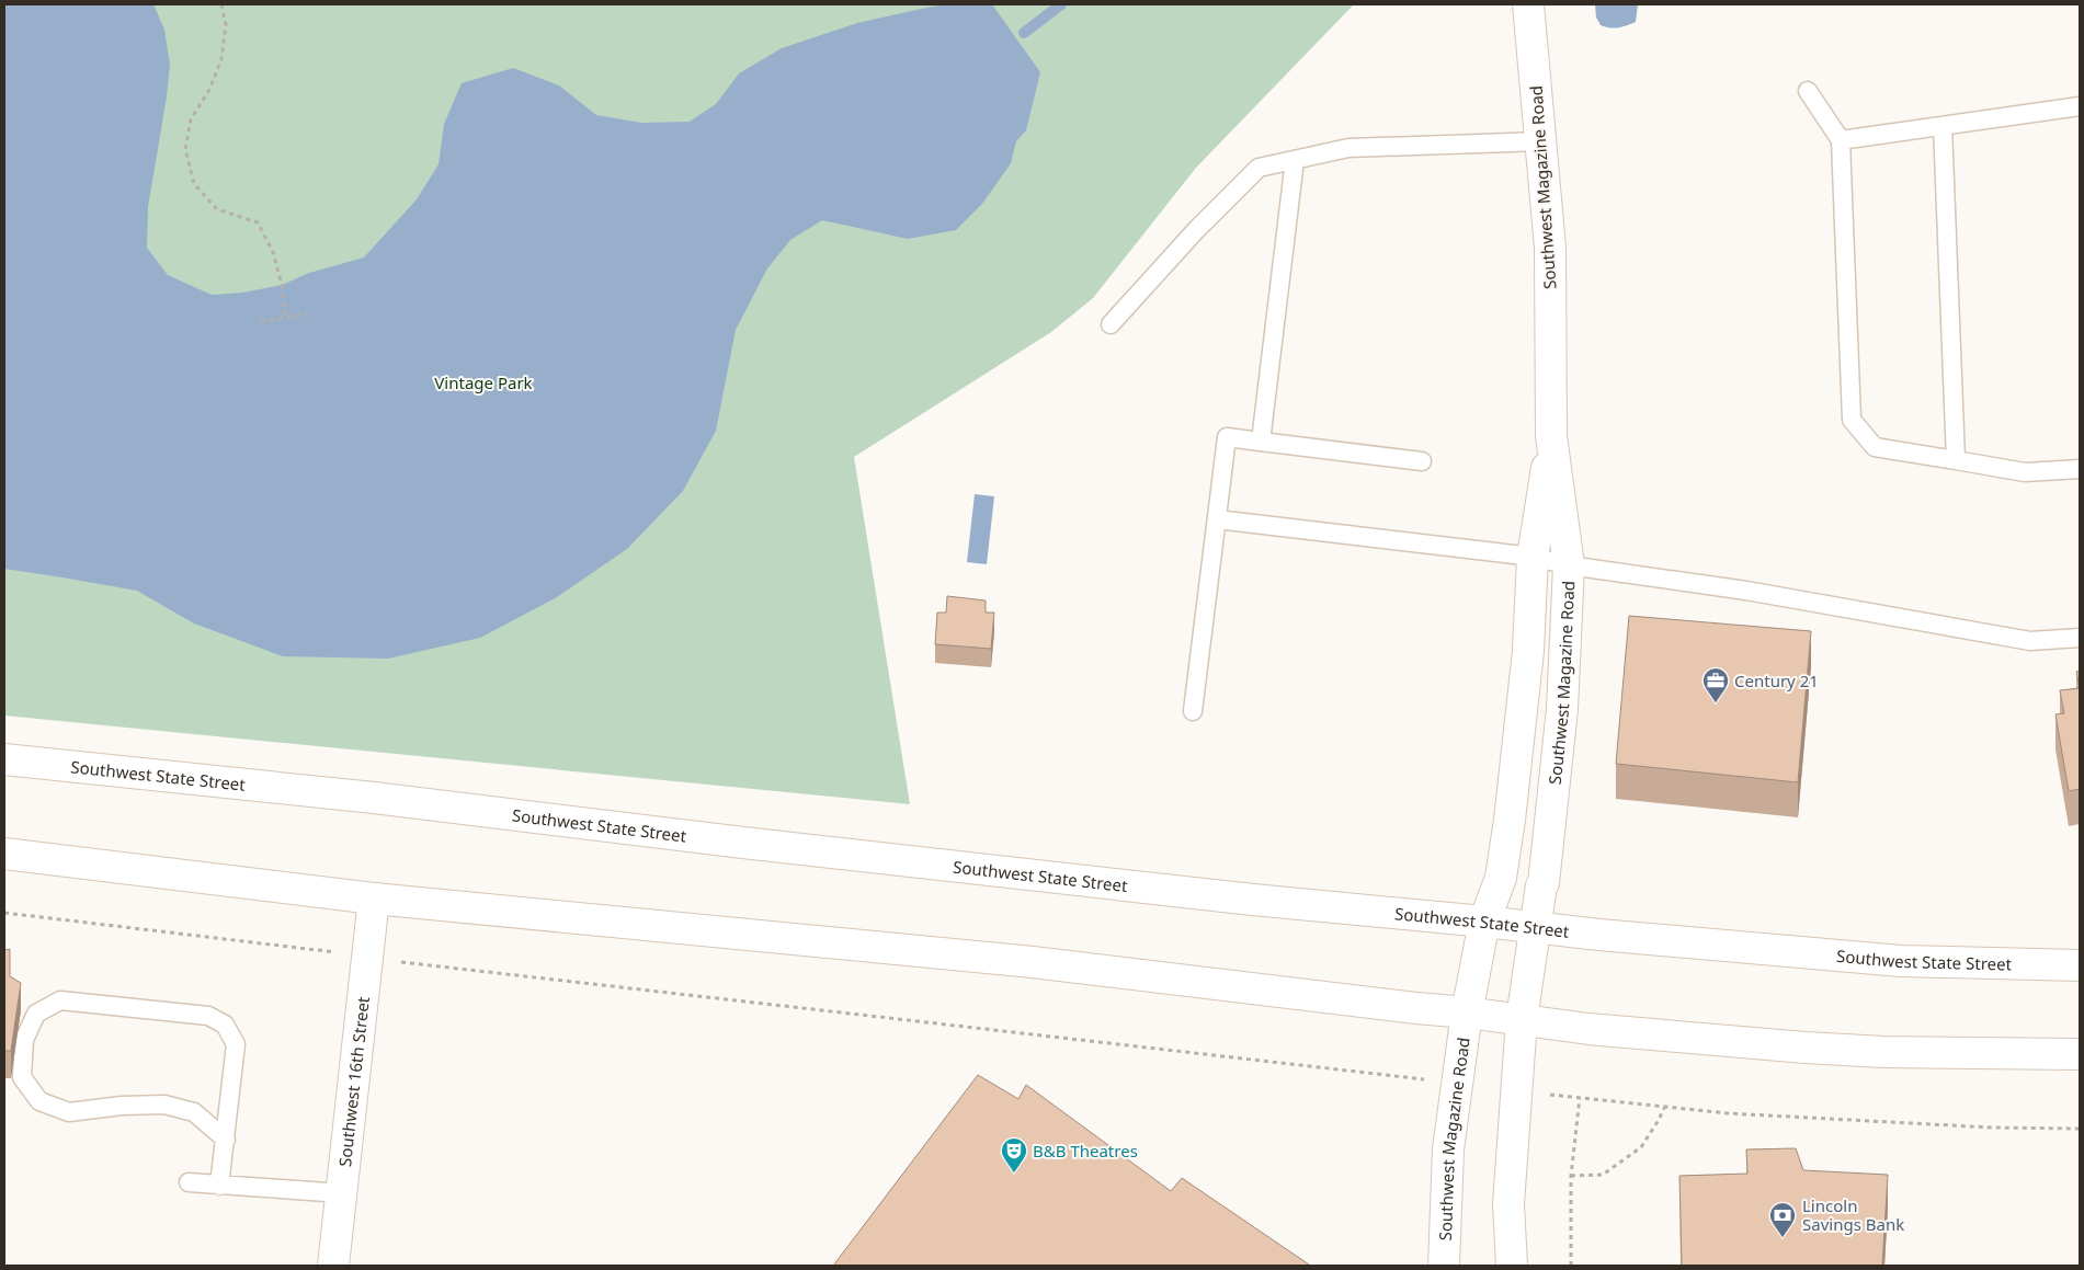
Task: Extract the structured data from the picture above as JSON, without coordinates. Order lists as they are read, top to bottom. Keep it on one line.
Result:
{"streets":{"main road":["Southwest Magazine Road","Southwest State Street","Southwest 16th Street"]},"crossings":[["Southwest Magazine Road","Southwest State Street"]],"parks":["Vintage Park"],"places":{"office":["Century 21"],"theatre":["B&B Theatres"],"bank":["Lincoln Savings Bank"]}}
